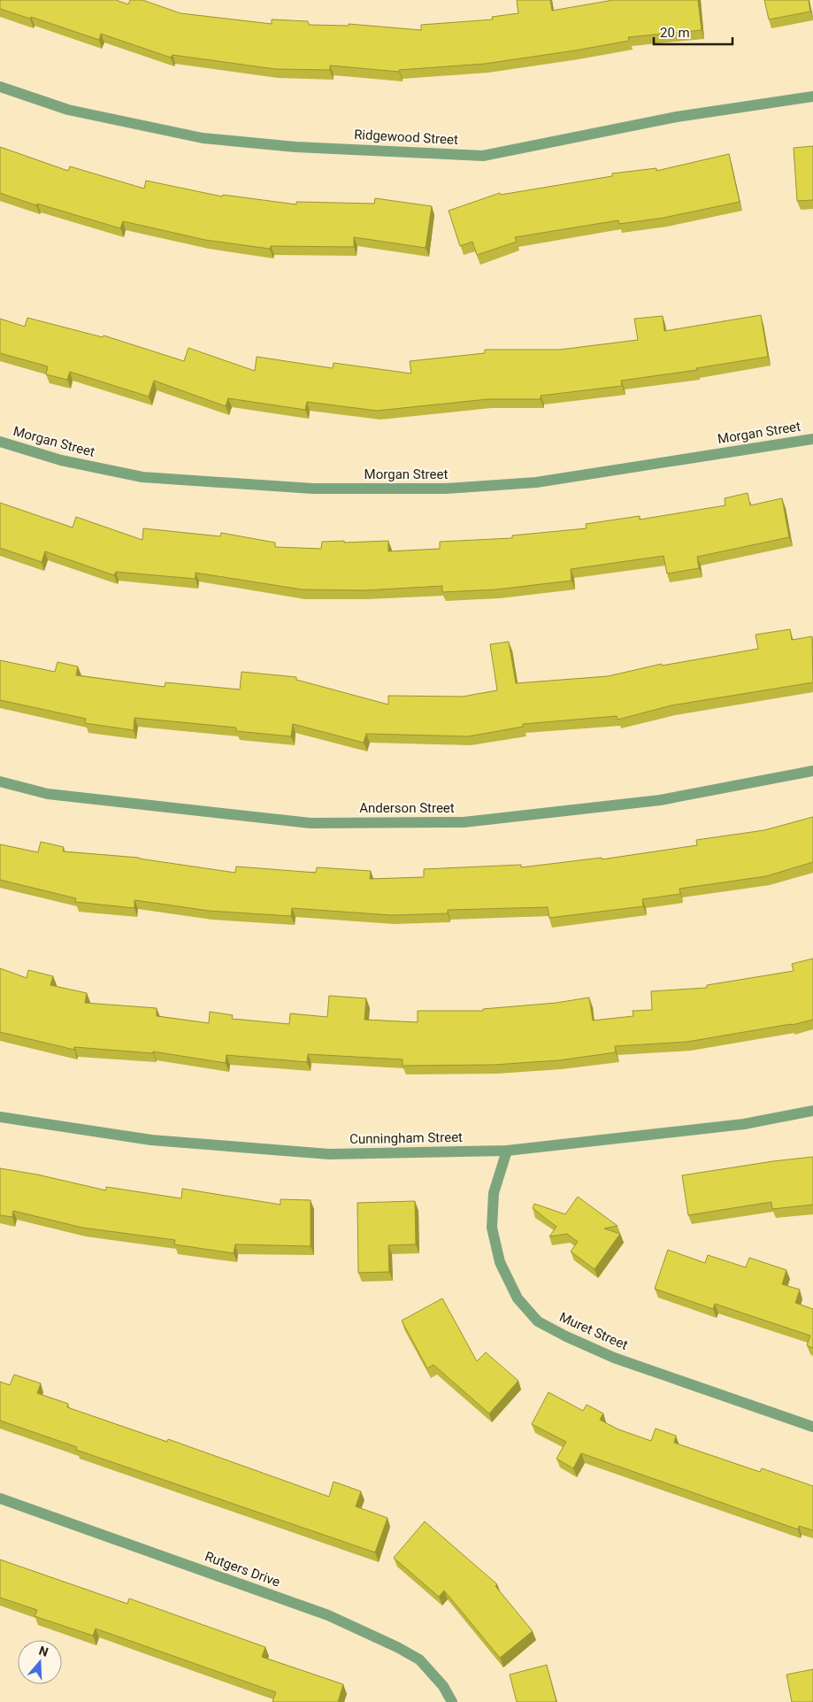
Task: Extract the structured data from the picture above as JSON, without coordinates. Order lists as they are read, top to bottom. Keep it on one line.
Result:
{"streets":{"street":["Ridgewood Street","Morgan Street","Anderson Street","Cunningham Street","Muret Street","Rutgers Drive"]},"crossings":[["Cunningham Street","Muret Street"]],"scale_bar":"20 m","north":"top"}
